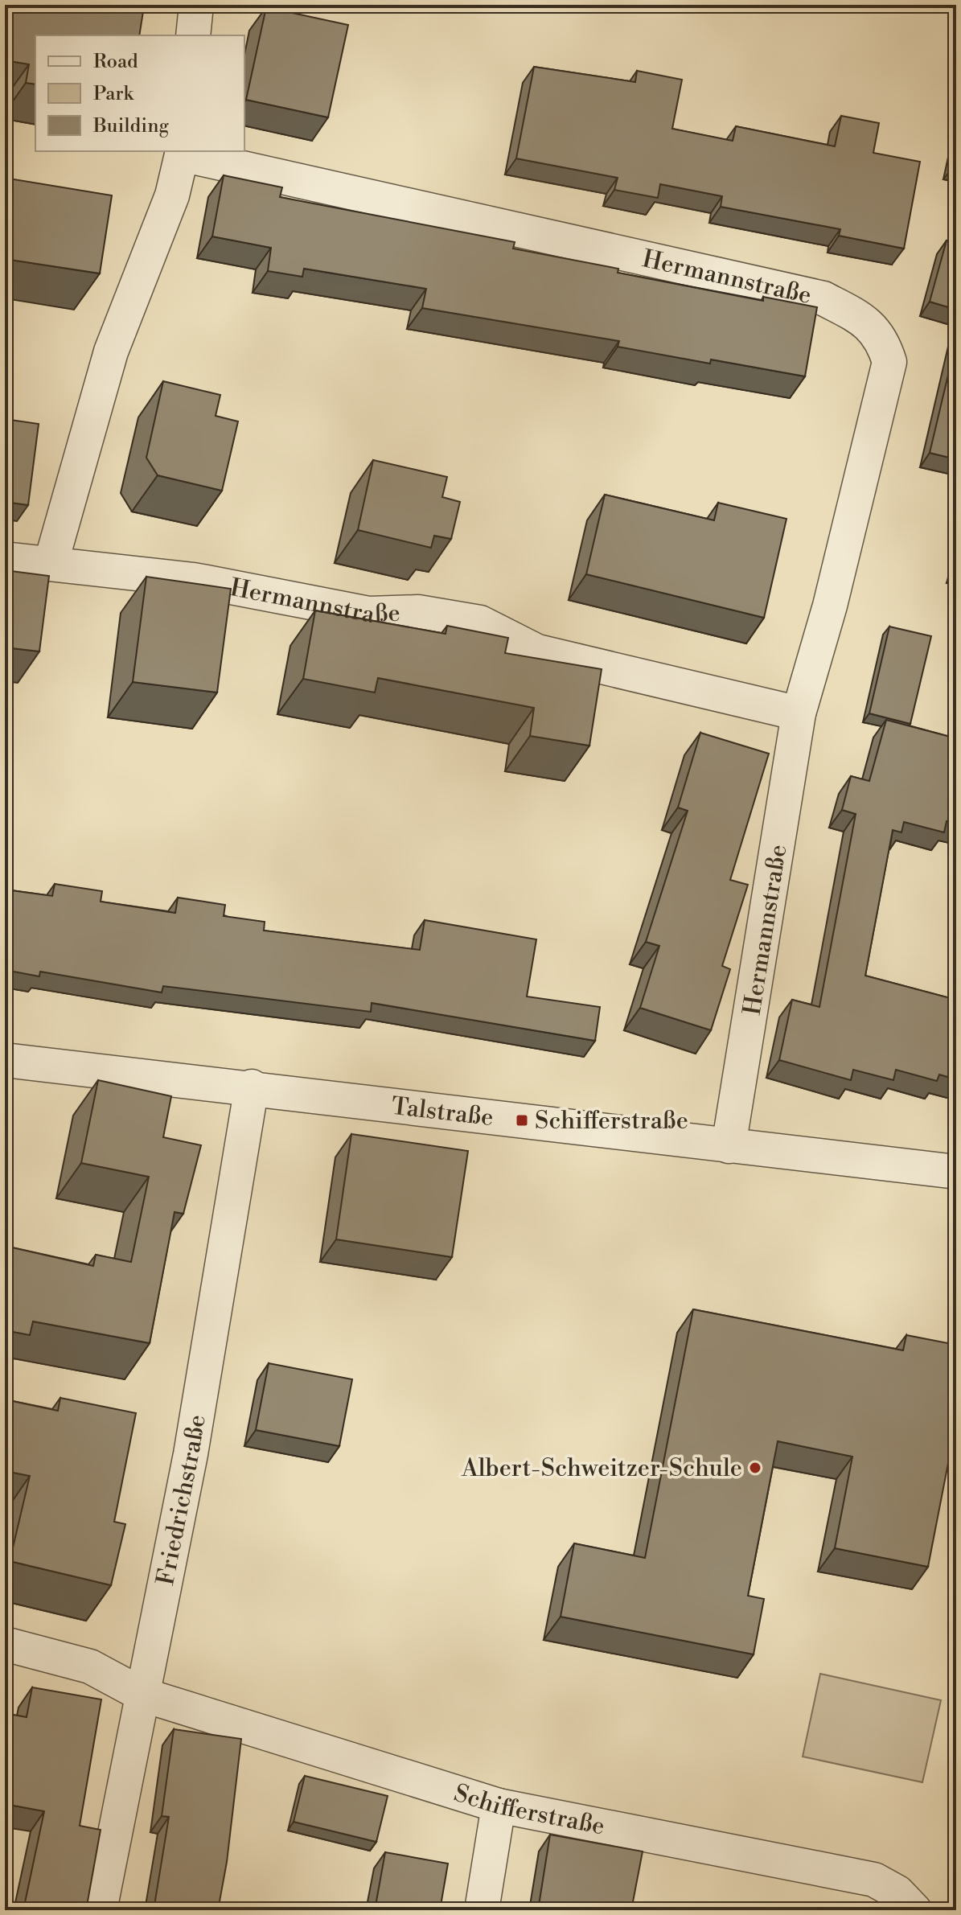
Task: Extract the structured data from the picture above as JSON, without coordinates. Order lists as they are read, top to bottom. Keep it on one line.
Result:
{"streets":{"street":["Hermannstraße","Talstraße","Friedrichstraße","Schifferstraße"]},"crossings":[["Hermannstraße","Talstraße"],["Talstraße","Friedrichstraße"],["Friedrichstraße","Schifferstraße"]],"places":{"transit":["Schifferstraße"],"other":["Albert-Schweitzer-Schule"]},"legend":["Road","Park","Building"]}
